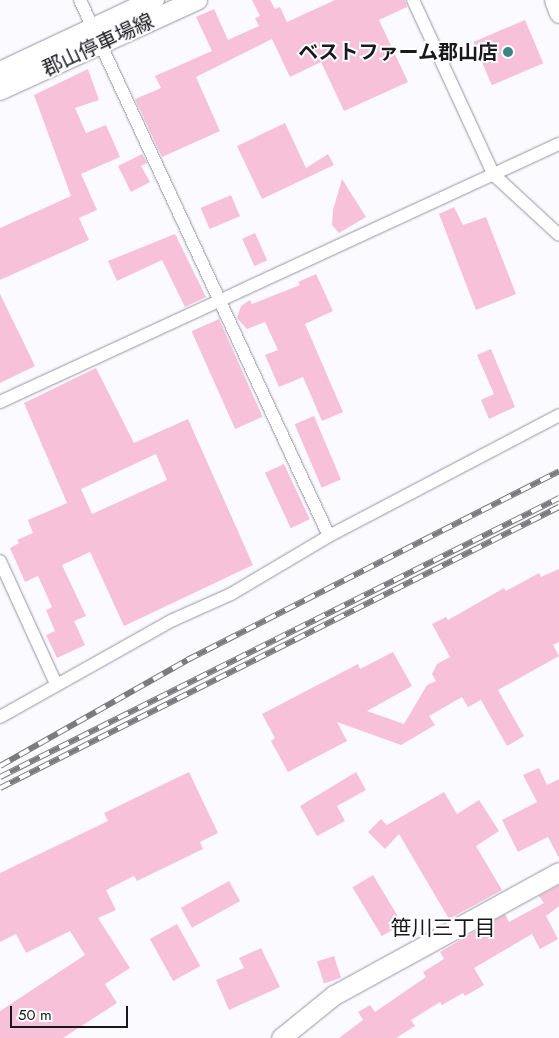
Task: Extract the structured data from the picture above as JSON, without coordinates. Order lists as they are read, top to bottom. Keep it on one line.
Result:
{"streets":{"main road":["郡山停車場線"]},"districts":["笹川三丁目"],"places":["ベストファーム郡山店"],"scale_bar":"50 m"}
